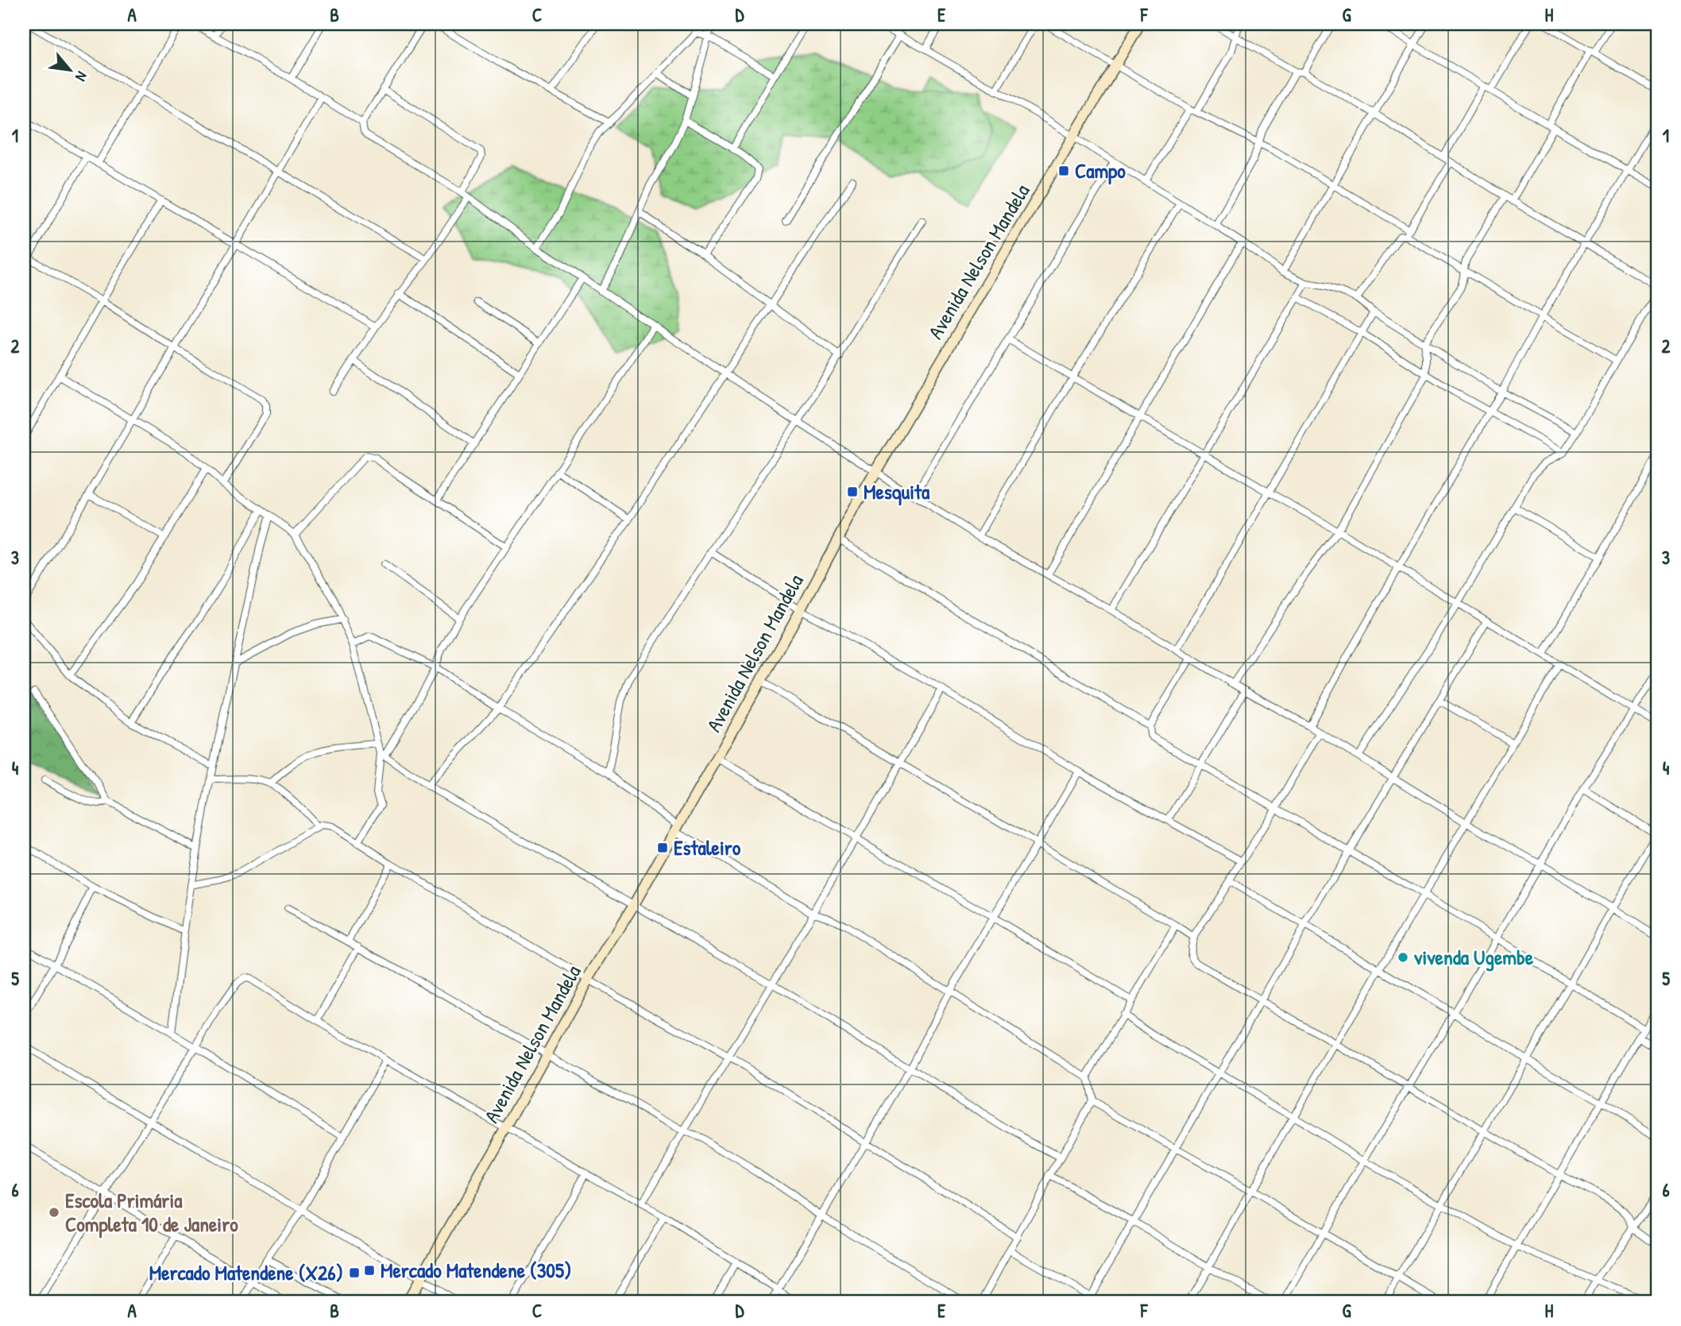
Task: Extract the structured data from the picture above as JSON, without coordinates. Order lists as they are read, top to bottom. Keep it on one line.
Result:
{"streets":{"street":["Avenida Nelson Mandela"]},"places":{"transit":["Campo","Mesquita","Estaleiro","Mercado Matendene (305)","Mercado Matendene (X26)"],"other":["vivenda Ugembe","Escola Primária Completa 10 de Janeiro"]},"north":"bottom right","grid":{"columns":["A","B","C","D","E","F","G","H"],"rows":["1","2","3","4","5","6"]}}
